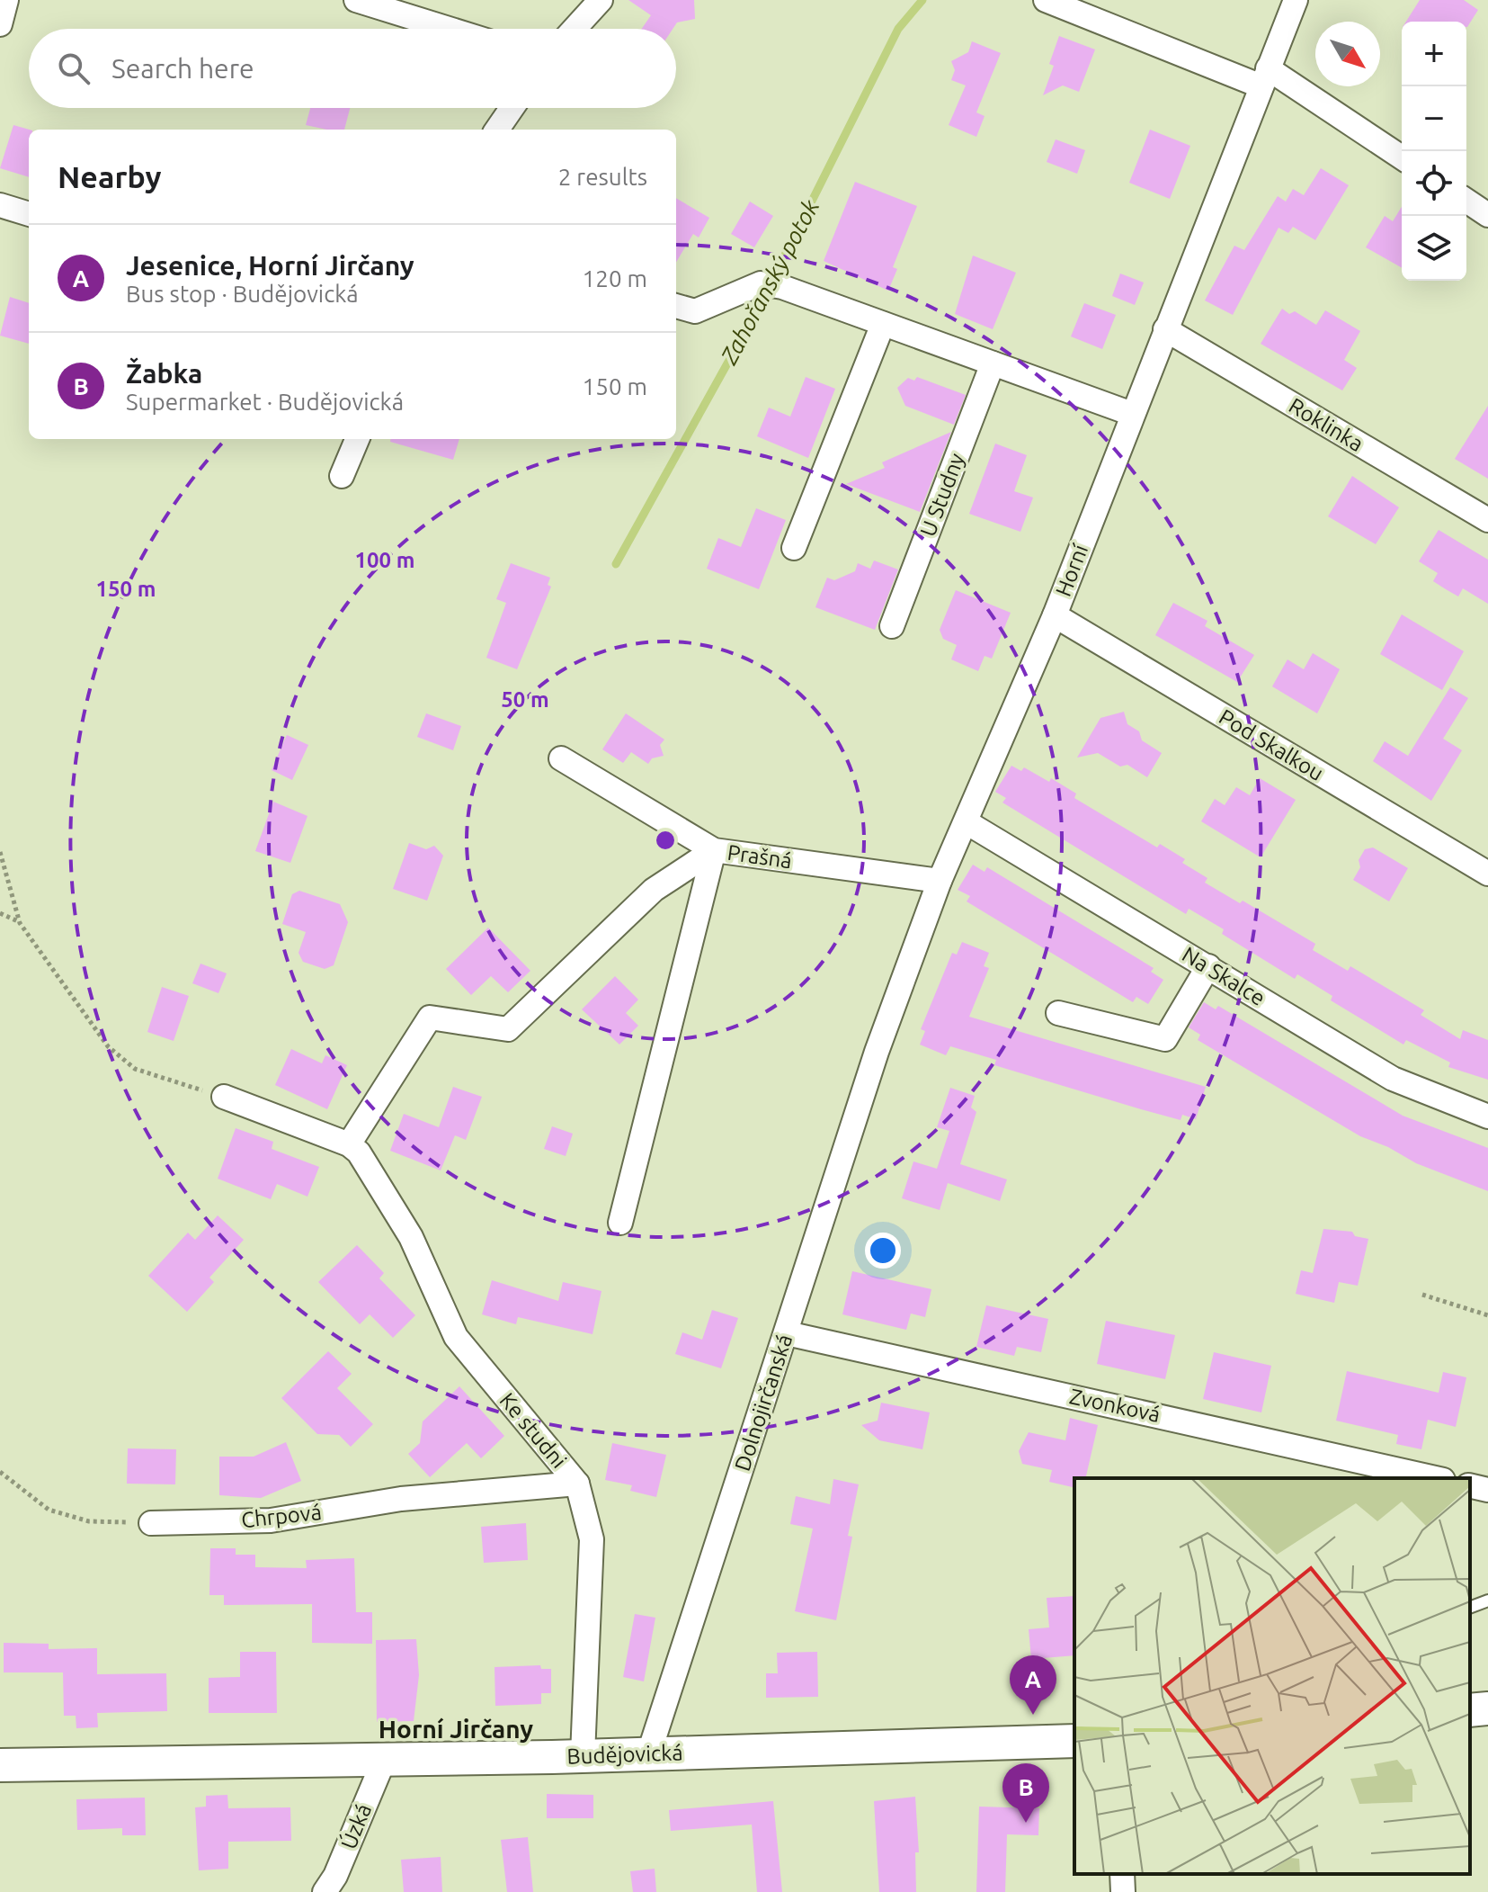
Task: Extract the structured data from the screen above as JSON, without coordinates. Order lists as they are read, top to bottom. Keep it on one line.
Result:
{"streets":{"main road":["Budějovická"],"street":["Roklinka","U Studny","Horní","Pod Skalkou","Prašná","Na Skalce","Dolnojirčanská","Zvonková","Ke studni","Chrpová","Úzká"]},"crossings":[["Roklinka","Horní"],["Horní","Pod Skalkou"],["Horní","Prašná"],["Horní","Na Skalce"],["Horní","Dolnojirčanská"],["Dolnojirčanská","Zvonková"],["Dolnojirčanská","Budějovická"],["Ke studni","Chrpová"],["Ke studni","Budějovická"],["Budějovická","Úzká"]],"districts":["Horní Jirčany"],"water":["Zahořanský potok"],"north":"bottom right","page":{"map_buttons":["+","−"],"search":"Search here","heading":["Nearby","2 results"],"list":[{"mark":"A","name":"Jesenice, Horní Jirčany","note":"Bus stop · Budějovická","value":"120 m"},{"mark":"B","name":"Žabka","note":"Supermarket · Budějovická","value":"150 m"}],"pins":["A","B"]},"rings":["100 m","150 m","50 m"]}
